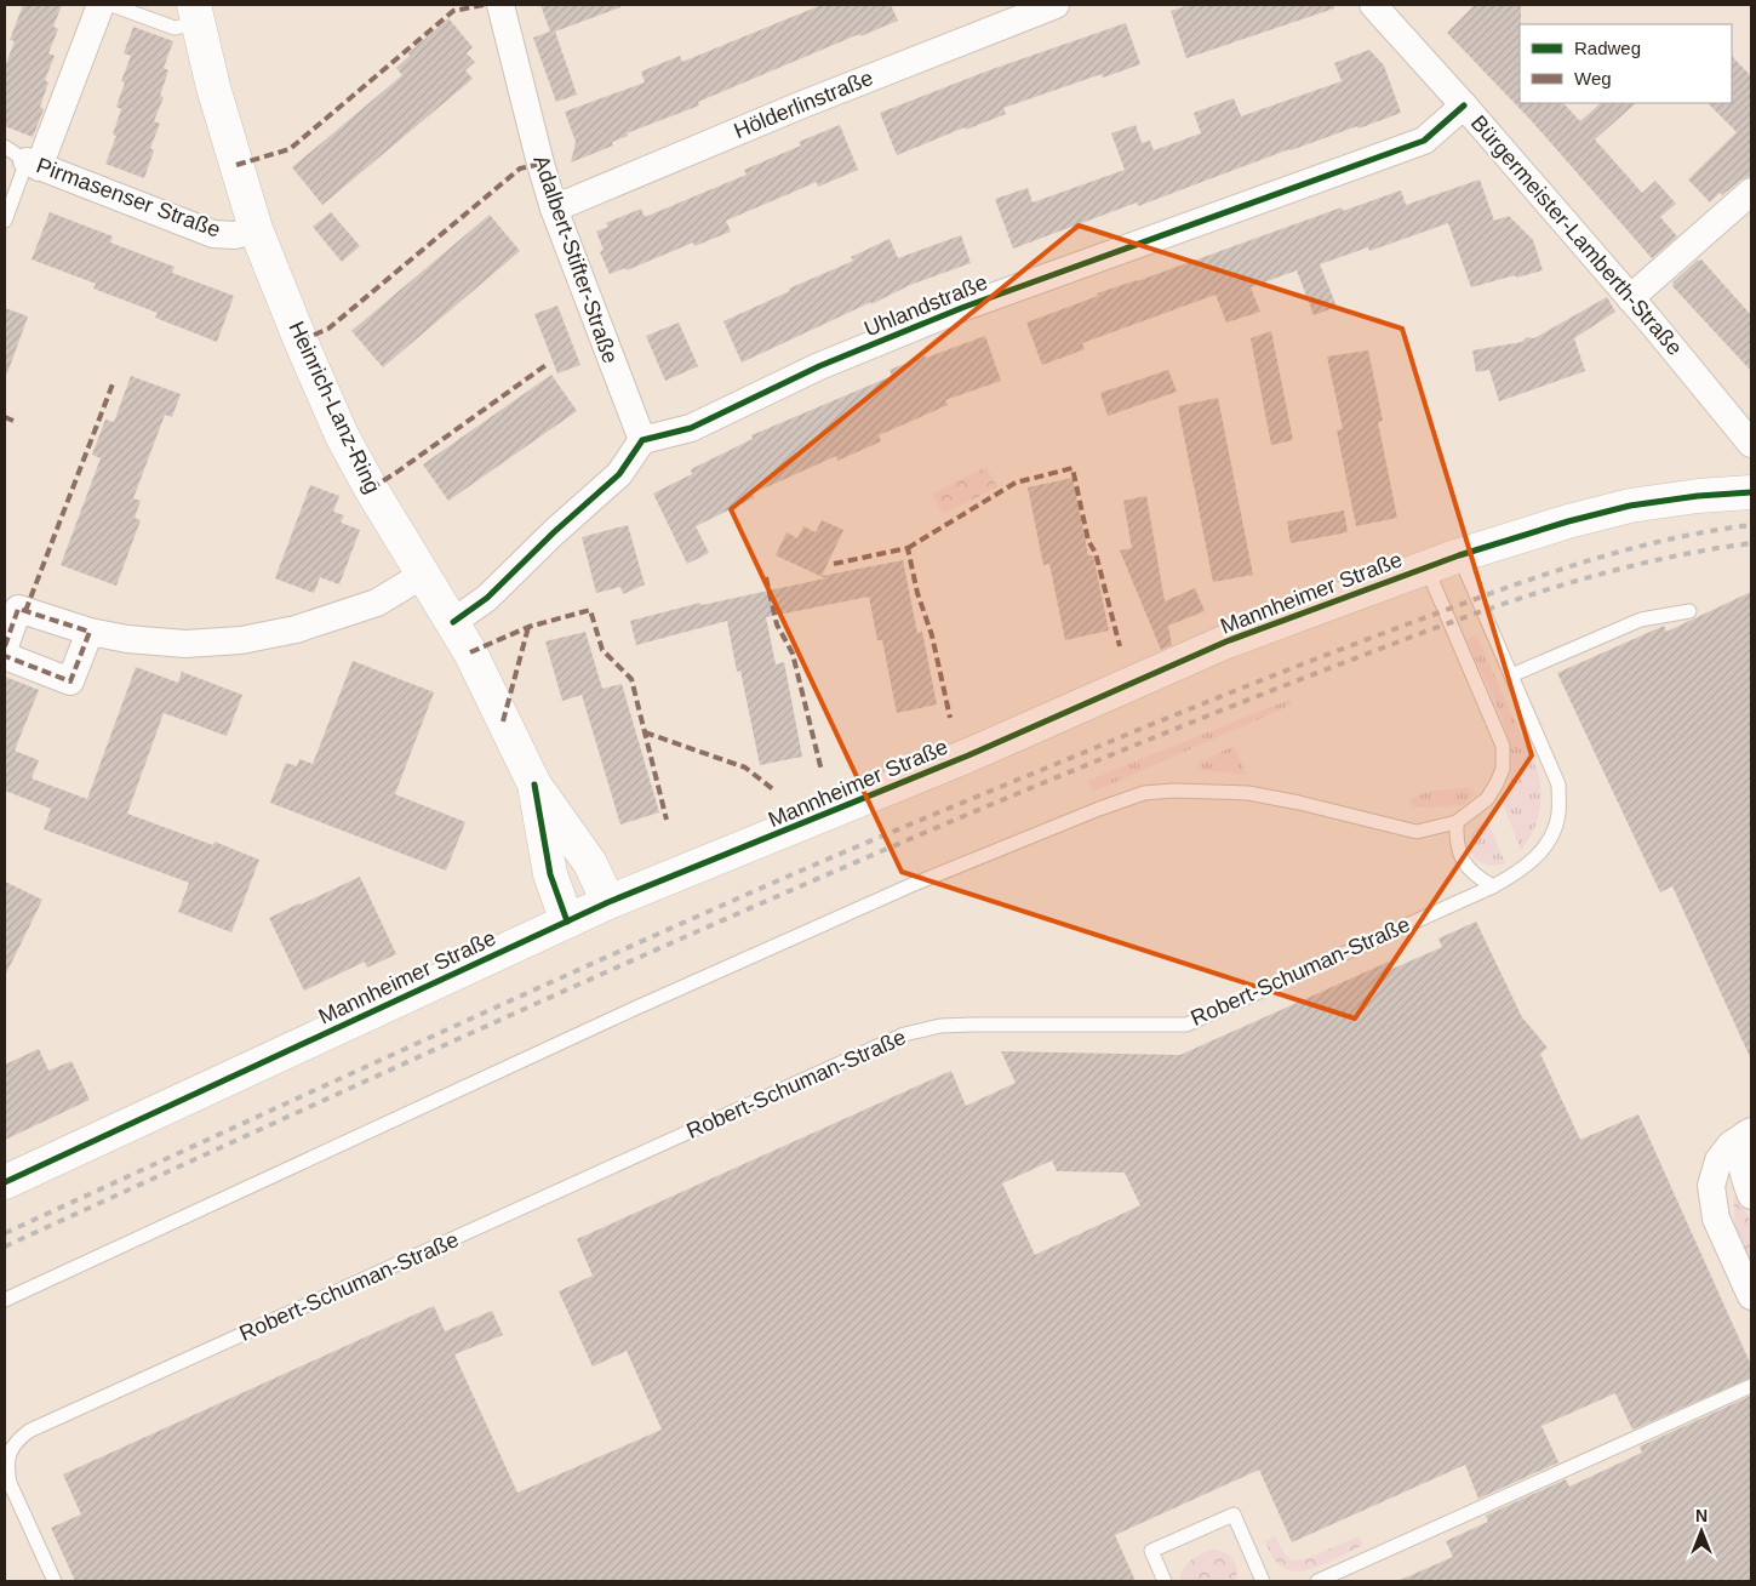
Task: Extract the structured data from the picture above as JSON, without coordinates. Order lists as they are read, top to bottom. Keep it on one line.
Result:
{"streets":{"main road":["Heinrich-Lanz-Ring","Mannheimer Straße"],"street":["Hölderlinstraße","Pirmasenser Straße","Bürgermeister-Lamberth-Straße","Adalbert-Stifter-Straße","Uhlandstraße"],"lane":["Robert-Schuman-Straße"]},"crossings":[["Hölderlinstraße","Adalbert-Stifter-Straße"],["Pirmasenser Straße","Heinrich-Lanz-Ring"],["Bürgermeister-Lamberth-Straße","Uhlandstraße"],["Adalbert-Stifter-Straße","Uhlandstraße"],["Heinrich-Lanz-Ring","Mannheimer Straße"],["Mannheimer Straße","Robert-Schuman-Straße"]],"legend":["Radweg","Weg"],"north":"top"}
